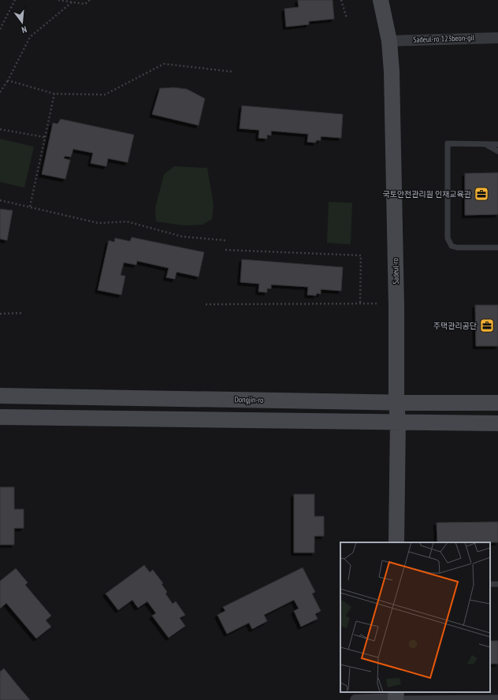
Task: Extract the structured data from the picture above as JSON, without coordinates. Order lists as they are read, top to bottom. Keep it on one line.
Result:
{"streets":{"street":["Sadeul-ro 123beon-gil","Sadeul-ro","Dongjin-ro"]},"crossings":[["Sadeul-ro 123beon-gil","Sadeul-ro"],["Sadeul-ro","Dongjin-ro"]],"places":{"office":["국토안전관리원 인재교육관","주택관리공단"]},"north":"bottom"}
